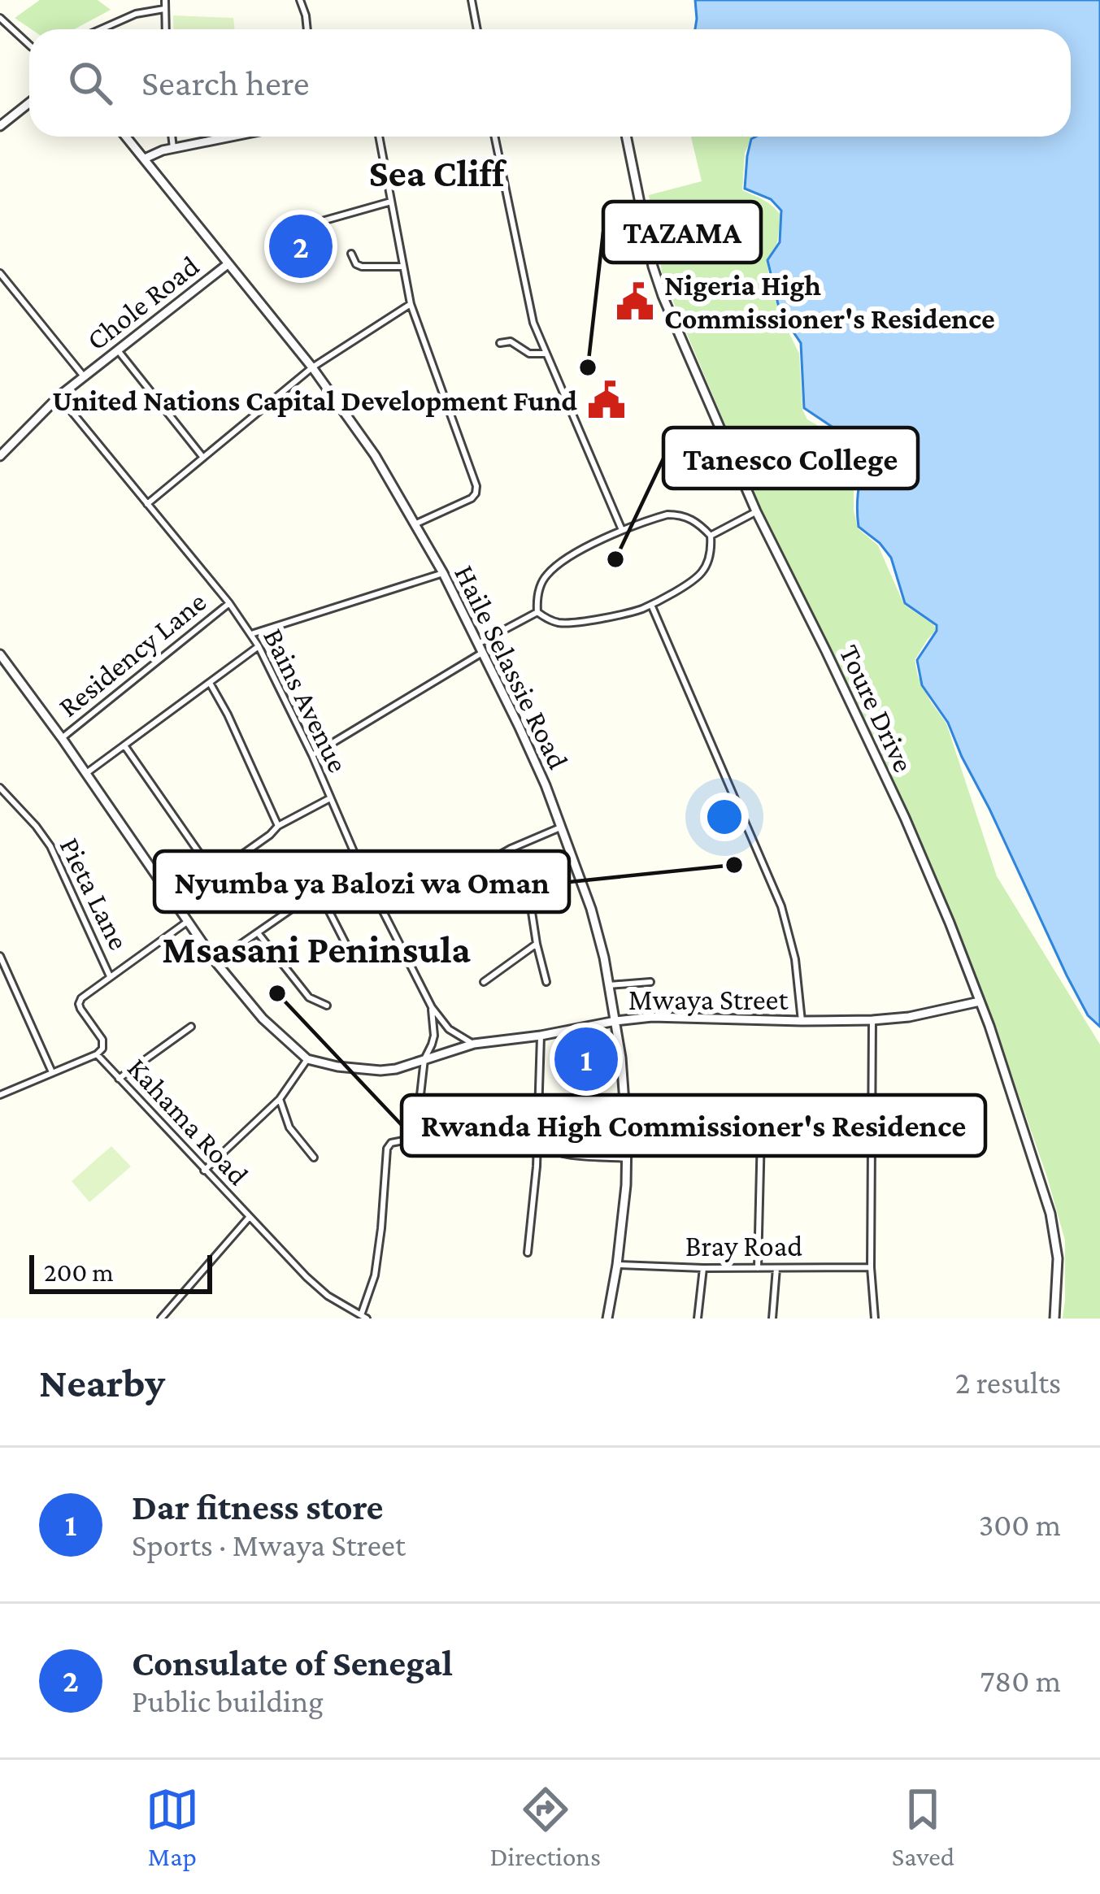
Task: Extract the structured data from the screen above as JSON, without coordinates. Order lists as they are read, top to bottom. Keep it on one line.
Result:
{"streets":{"street":["Chole Road","Residency Lane","Haile Selassie Road","Bains Avenue","Toure Drive","Pieta Lane","Mwaya Street","Kahama Road","Bray Road"]},"crossings":[["Chole Road","Haile Selassie Road"],["Chole Road","Bains Avenue"],["Residency Lane","Bains Avenue"],["Haile Selassie Road","Mwaya Street"],["Haile Selassie Road","Bray Road"],["Bains Avenue","Mwaya Street"],["Toure Drive","Mwaya Street"]],"districts":["Sea Cliff","Msasani Peninsula"],"places":{"public building":["Nigeria High Commissioner's Residence","United Nations Capital Development Fund"],"other":["TAZAMA","Tanesco College","Nyumba ya Balozi wa Oman","Rwanda High Commissioner's Residence"]},"scale_bar":"200 m","page":{"search":"Search here","pins":["2","1"],"scale":"200 m","heading":["Nearby","2 results"],"list":[{"mark":"1","name":"Dar fitness store","note":"Sports · Mwaya Street","value":"300 m"},{"mark":"2","name":"Consulate of Senegal","note":"Public building","value":"780 m"}],"nav":["Map","Directions","Saved"]}}
